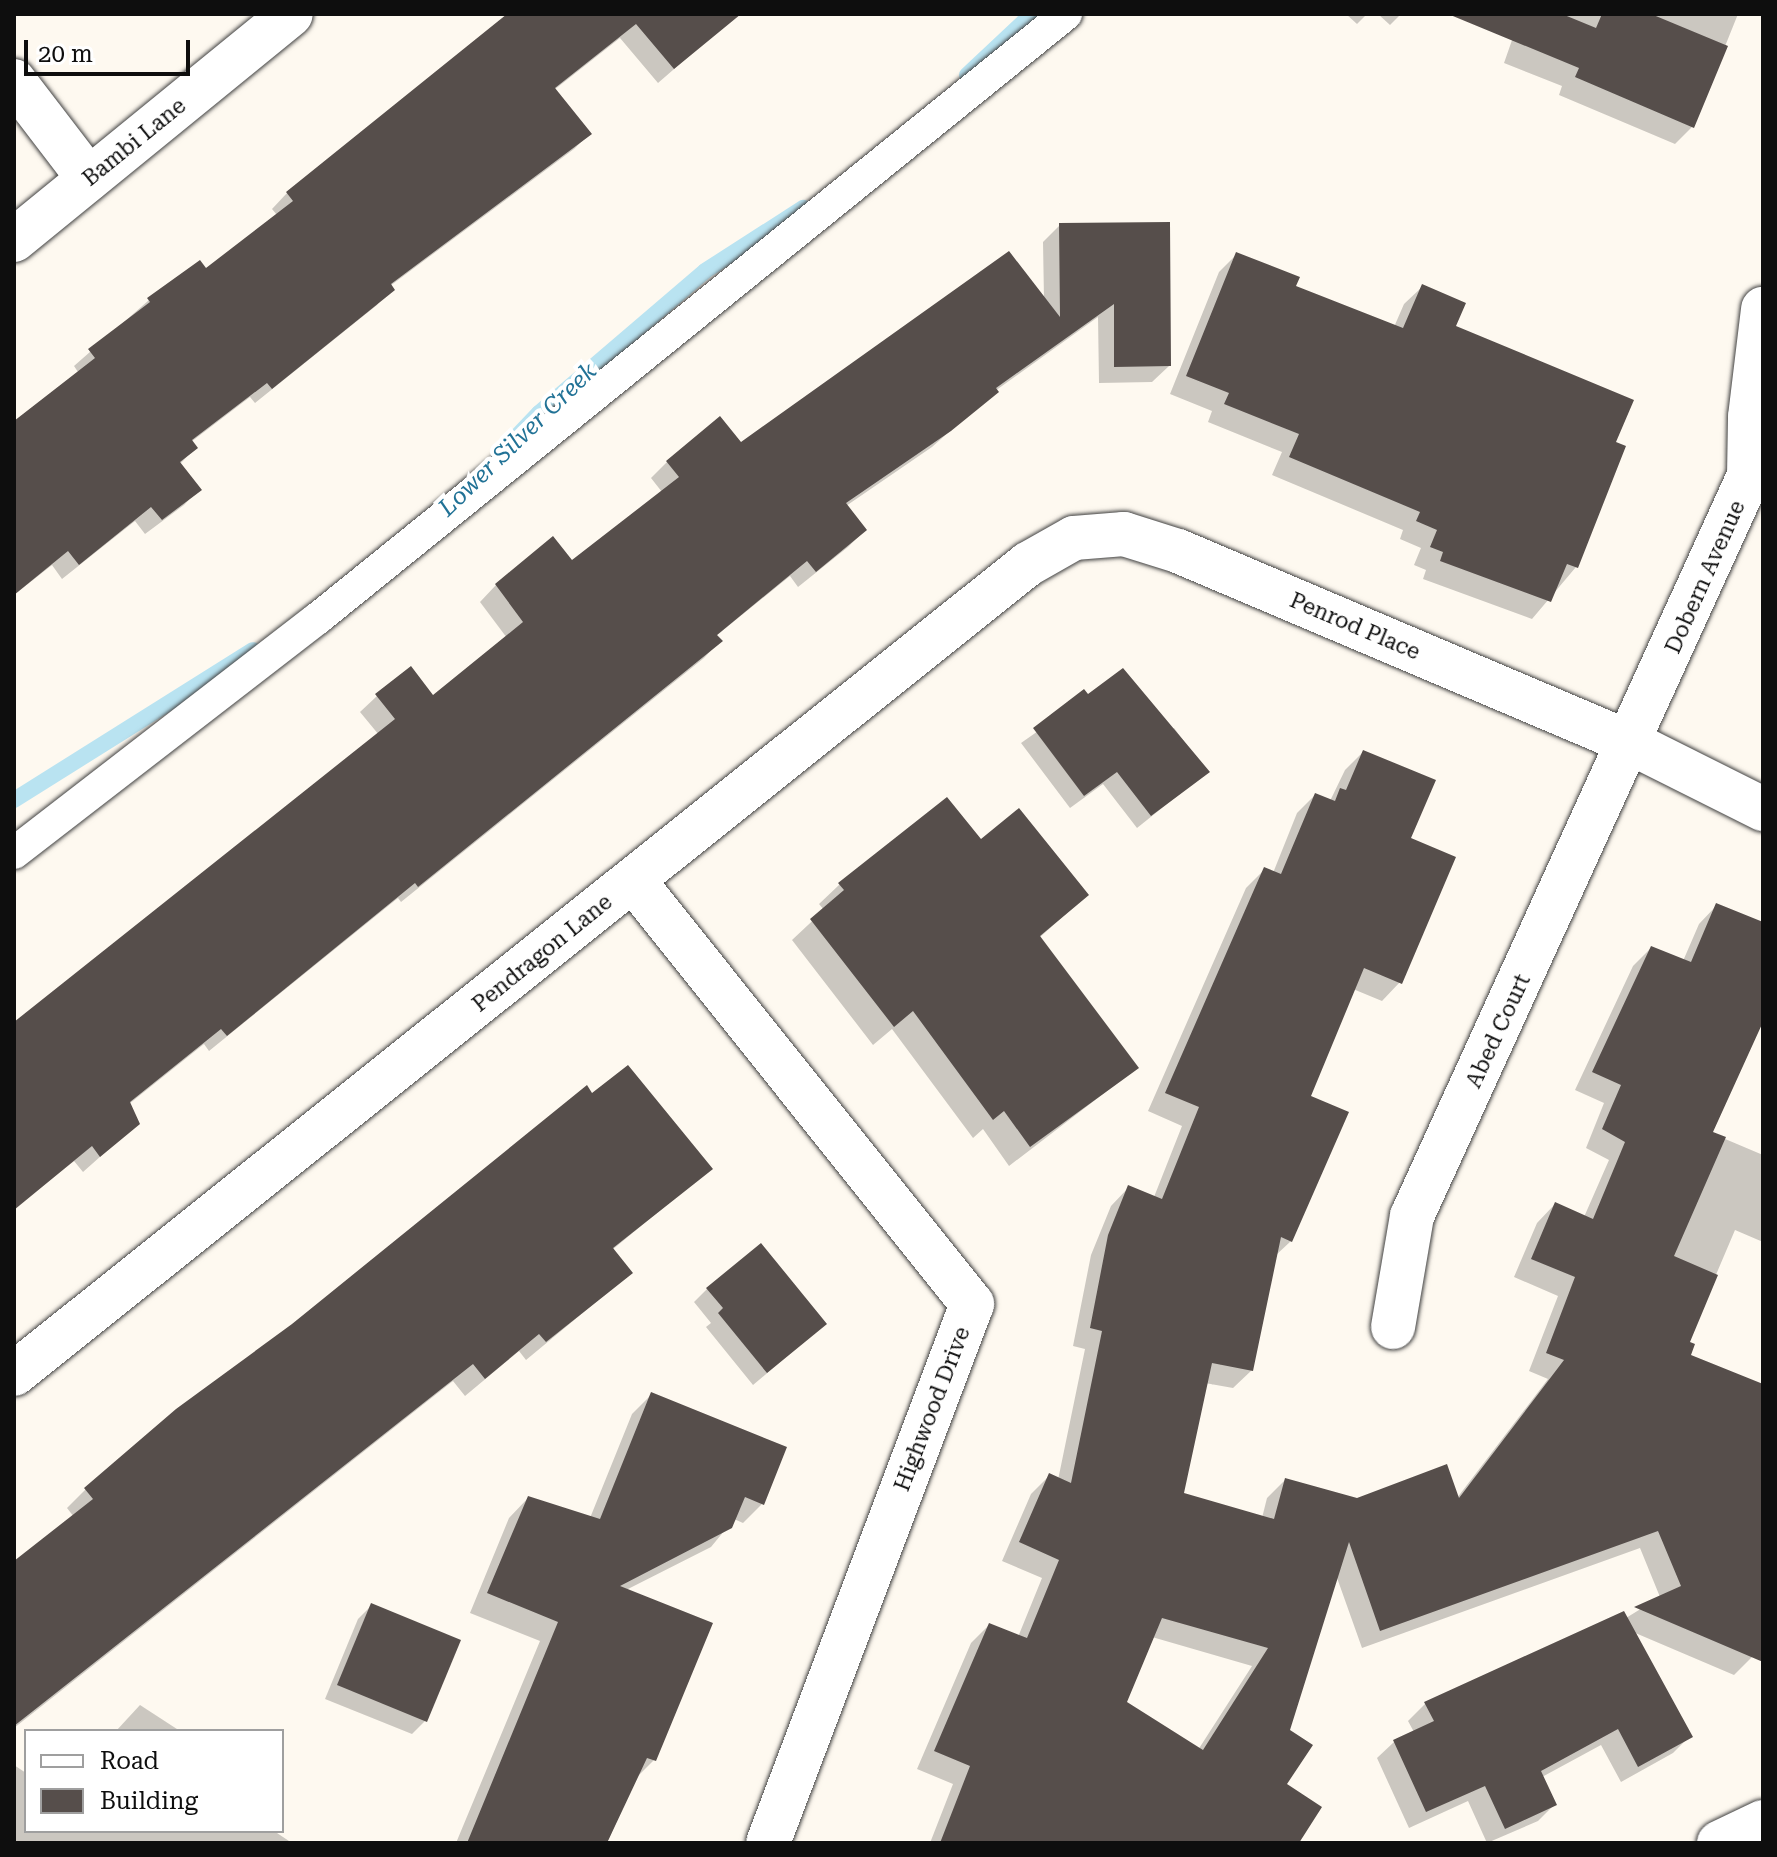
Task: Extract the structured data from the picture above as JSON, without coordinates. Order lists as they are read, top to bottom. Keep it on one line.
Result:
{"streets":{"street":["Bambi Lane","Dobern Avenue","Penrod Place","Pendragon Lane","Abed Court","Highwood Drive"]},"crossings":[["Dobern Avenue","Penrod Place"],["Dobern Avenue","Abed Court"],["Penrod Place","Pendragon Lane"],["Penrod Place","Abed Court"],["Pendragon Lane","Highwood Drive"]],"water":["Lower Silver Creek"],"legend":["Road","Building"],"scale_bar":"20 m"}
